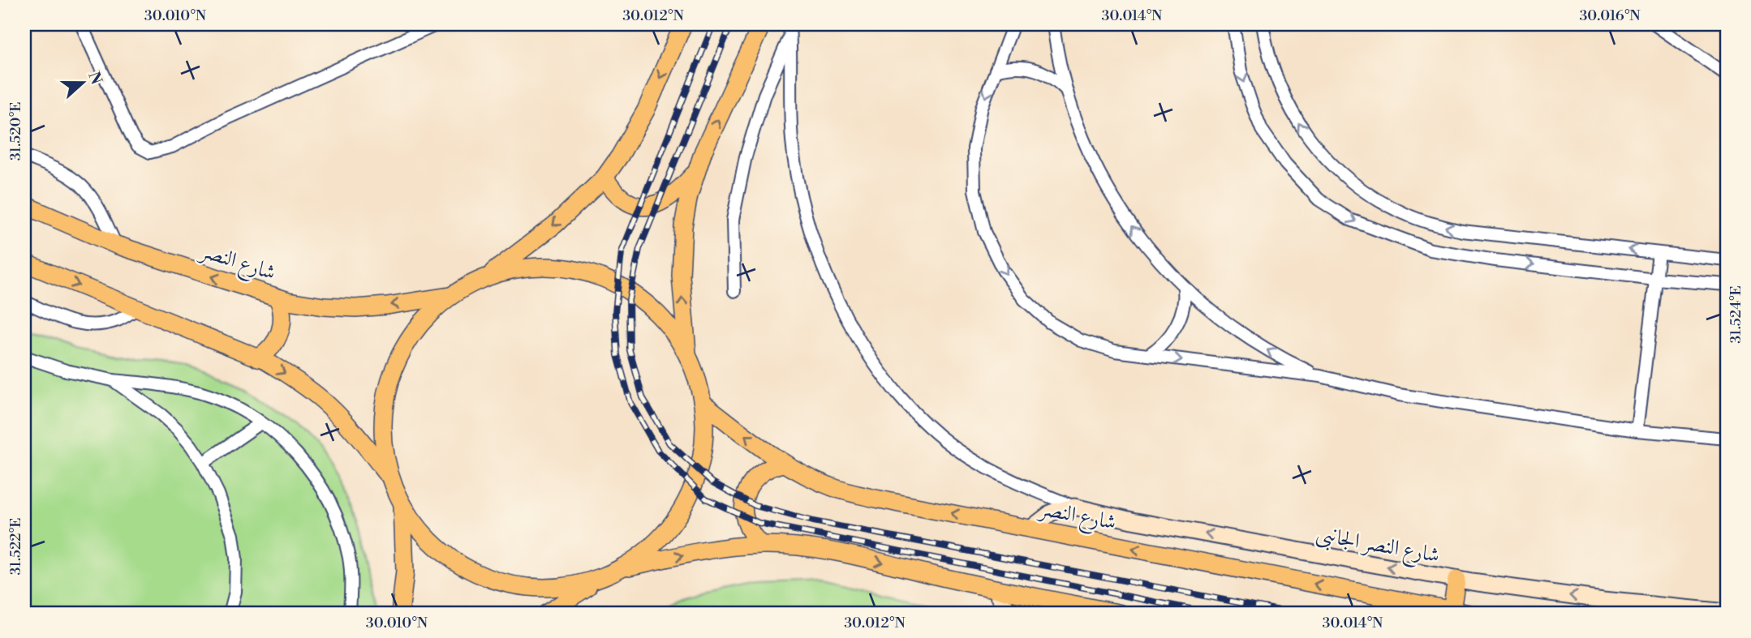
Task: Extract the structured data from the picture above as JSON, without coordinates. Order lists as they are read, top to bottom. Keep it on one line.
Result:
{"streets":{"main road":["شارع النصر"],"street":["شارع النصر الجانبى"]},"one_way":["شارع النصر الجانبى"],"north":"right","coordinates":["30.010°N","30.012°N","30.014°N","30.016°N","31.520°E","31.524°E","31.522°E"]}
